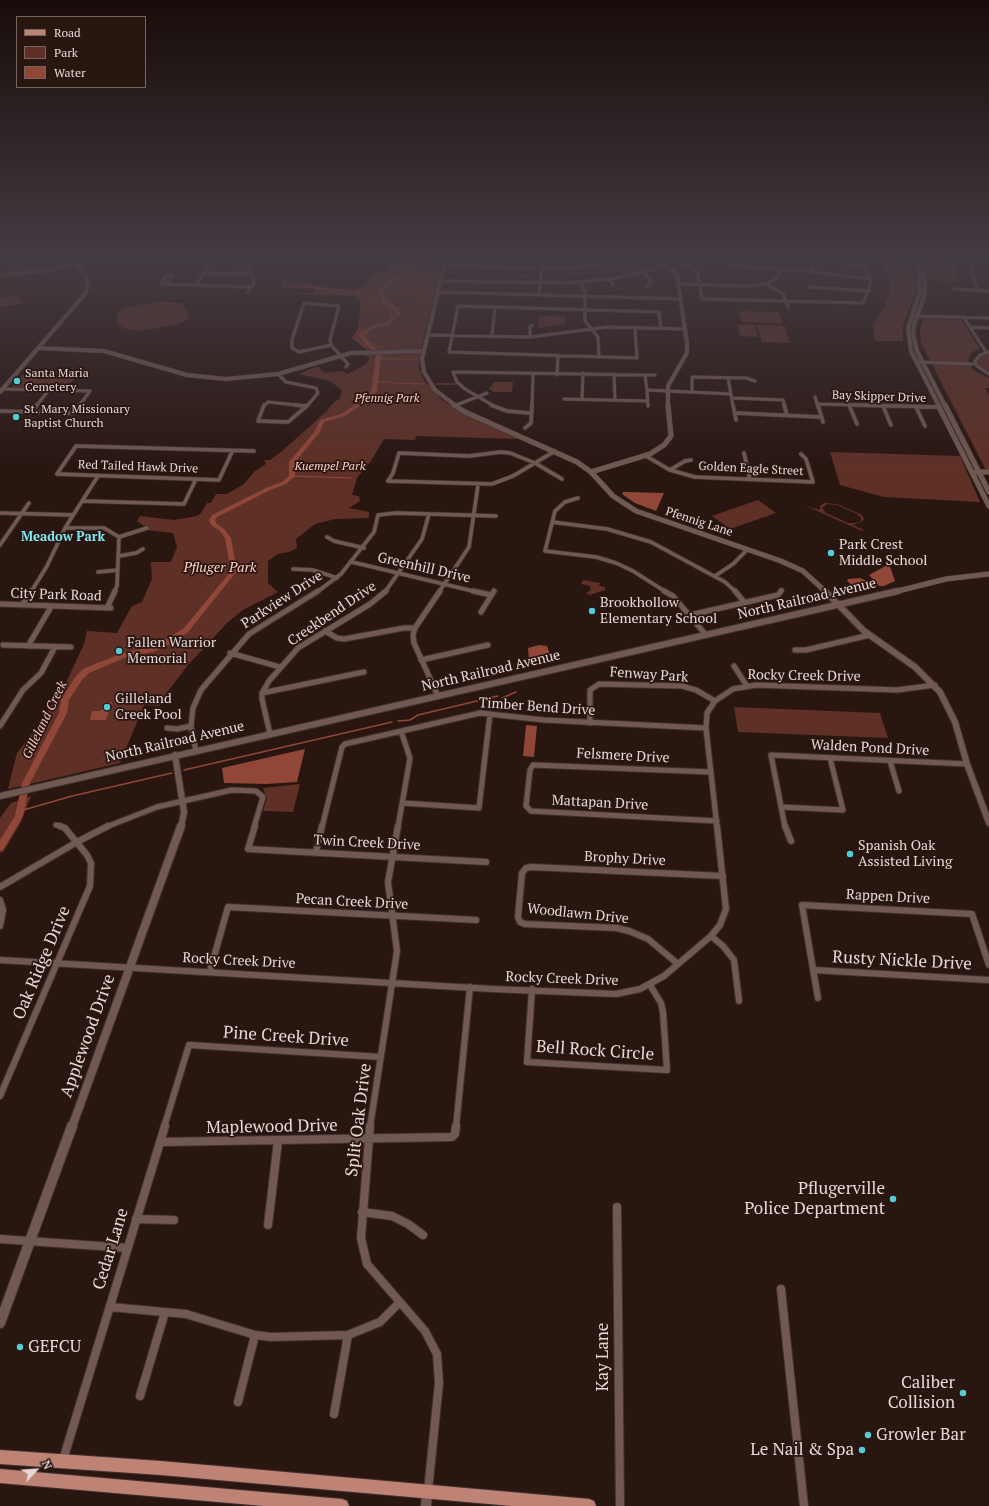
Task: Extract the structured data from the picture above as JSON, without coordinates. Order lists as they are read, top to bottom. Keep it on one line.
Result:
{"streets":{"street":["Bay Skipper Drive","Red Tailed Hawk Drive","Golden Eagle Street","Pfennig Lane","Greenhill Drive","City Park Road","North Railroad Avenue","Parkview Drive","Creekbend Drive","Fenway Park","Rocky Creek Drive","Timber Bend Drive","Walden Pond Drive","Felsmere Drive","Mattapan Drive","Twin Creek Drive","Brophy Drive","Rappen Drive","Pecan Creek Drive","Woodlawn Drive","Rusty Nickle Drive","Oak Ridge Drive","Applewood Drive","Pine Creek Drive","Bell Rock Circle","Split Oak Drive","Maplewood Drive","Cedar Lane","Kay Lane"]},"crossings":[["Pfennig Lane","North Railroad Avenue"],["Pfennig Lane","Rocky Creek Drive"],["Pfennig Lane","Walden Pond Drive"],["Greenhill Drive","Parkview Drive"],["Greenhill Drive","Creekbend Drive"],["North Railroad Avenue","Parkview Drive"],["North Railroad Avenue","Applewood Drive"],["Parkview Drive","Creekbend Drive"],["Fenway Park","Rocky Creek Drive"],["Fenway Park","Timber Bend Drive"],["Rocky Creek Drive","Timber Bend Drive"],["Rocky Creek Drive","Felsmere Drive"],["Rocky Creek Drive","Mattapan Drive"],["Rocky Creek Drive","Brophy Drive"],["Rocky Creek Drive","Pecan Creek Drive"],["Rocky Creek Drive","Woodlawn Drive"],["Rocky Creek Drive","Oak Ridge Drive"],["Rocky Creek Drive","Applewood Drive"],["Rocky Creek Drive","Bell Rock Circle"],["Rocky Creek Drive","Split Oak Drive"],["Rocky Creek Drive","Maplewood Drive"],["Timber Bend Drive","Twin Creek Drive"],["Timber Bend Drive","Split Oak Drive"],["Felsmere Drive","Mattapan Drive"],["Twin Creek Drive","Applewood Drive"],["Twin Creek Drive","Split Oak Drive"],["Brophy Drive","Woodlawn Drive"],["Rappen Drive","Rusty Nickle Drive"],["Pecan Creek Drive","Split Oak Drive"],["Pine Creek Drive","Split Oak Drive"],["Pine Creek Drive","Cedar Lane"],["Split Oak Drive","Maplewood Drive"],["Maplewood Drive","Cedar Lane"]],"districts":["Meadow Park"],"water":["Gilleland Creek"],"parks":["Pfennig Park","Kuempel Park","Pfluger Park"],"places":["Santa Maria Cemetery","St. Mary Missionary Baptist Church","Park Crest Middle School","Brookhollow Elementary School","Fallen Warrior Memorial","Gilleland Creek Pool","Spanish Oak Assisted Living","Pflugerville Police Department","GEFCU","Caliber Collision","Growler Bar","Le Nail & Spa"],"legend":["Road","Park","Water"],"north":"top right"}
